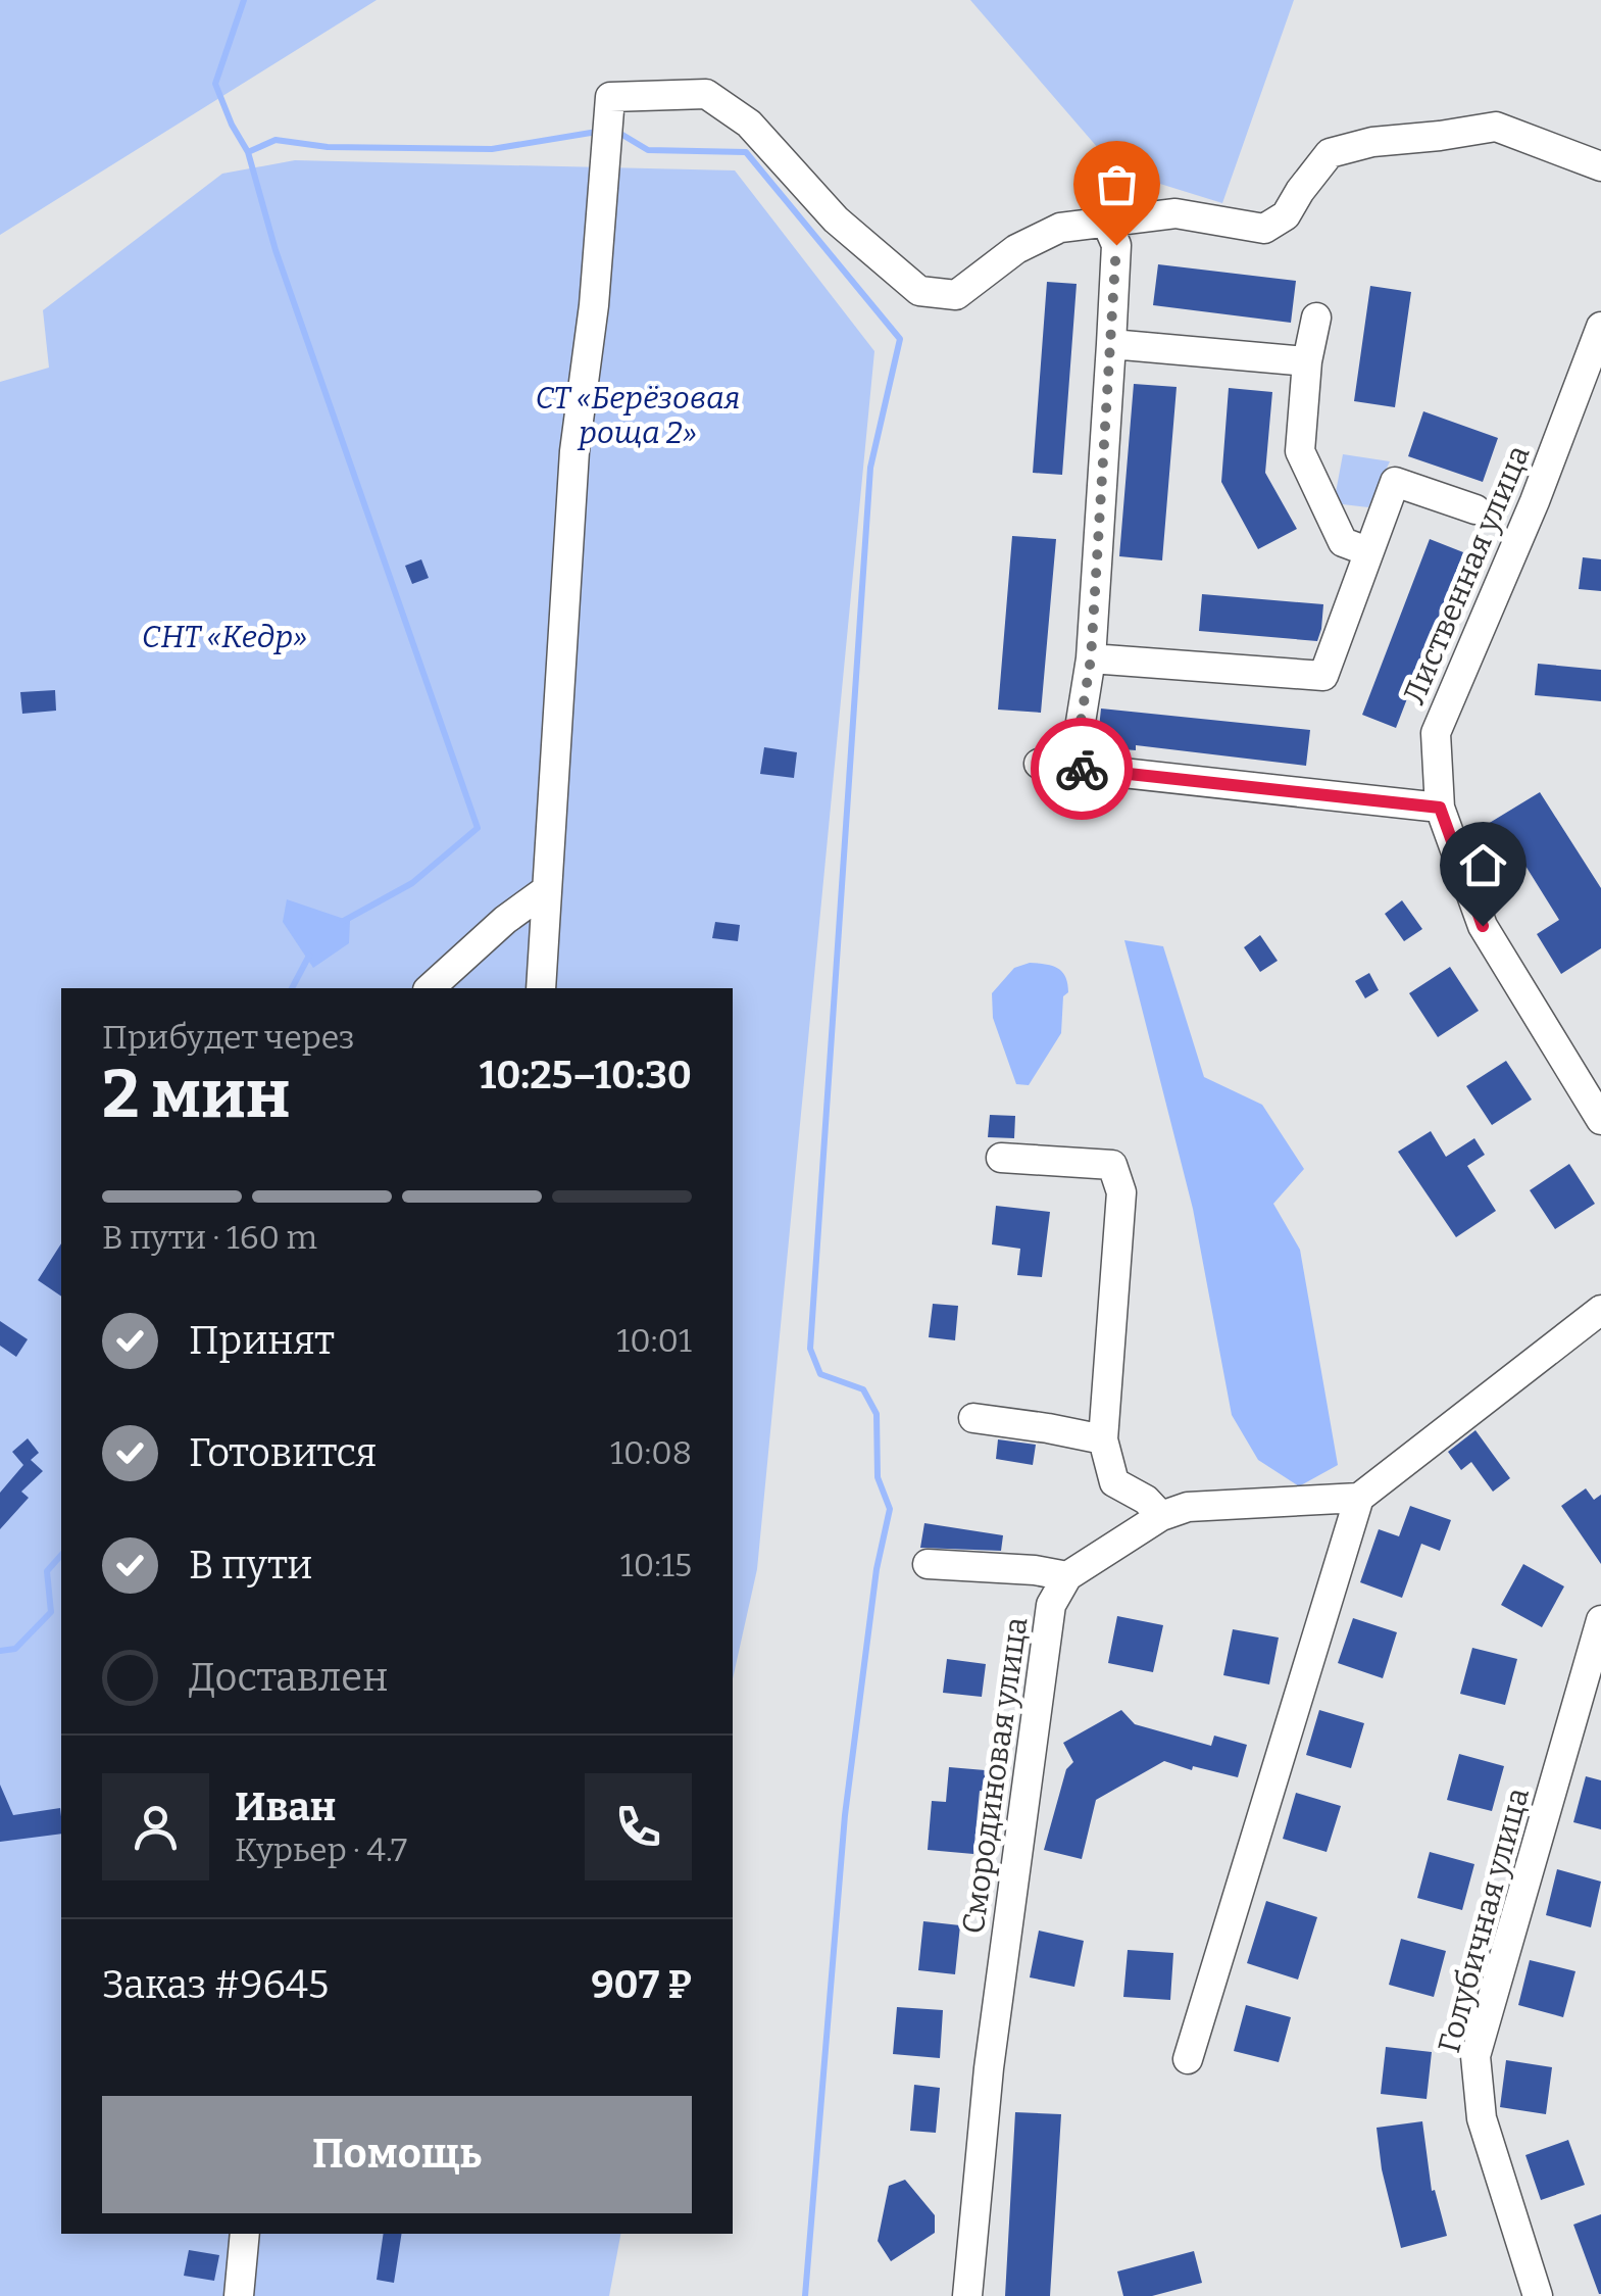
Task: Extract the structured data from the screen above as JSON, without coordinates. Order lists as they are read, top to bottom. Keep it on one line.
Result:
{"streets":{"street":["Лиственная улица","Смородиновая улица","Голубичная улица"]},"parks":["СТ «Берёзовая роща 2»","СНТ «Кедр»"],"page":{"heading":["2 мин","Прибудет через","10:25–10:30"],"panel":["Иван","Курьер · 4.7","Заказ #9645","907 ₽"],"bar":"В пути · 160 m","list":[["Принят","10:01"],["Готовится","10:08"],["В пути","10:15"],"Доставлен"],"buttons":"Помощь"}}
